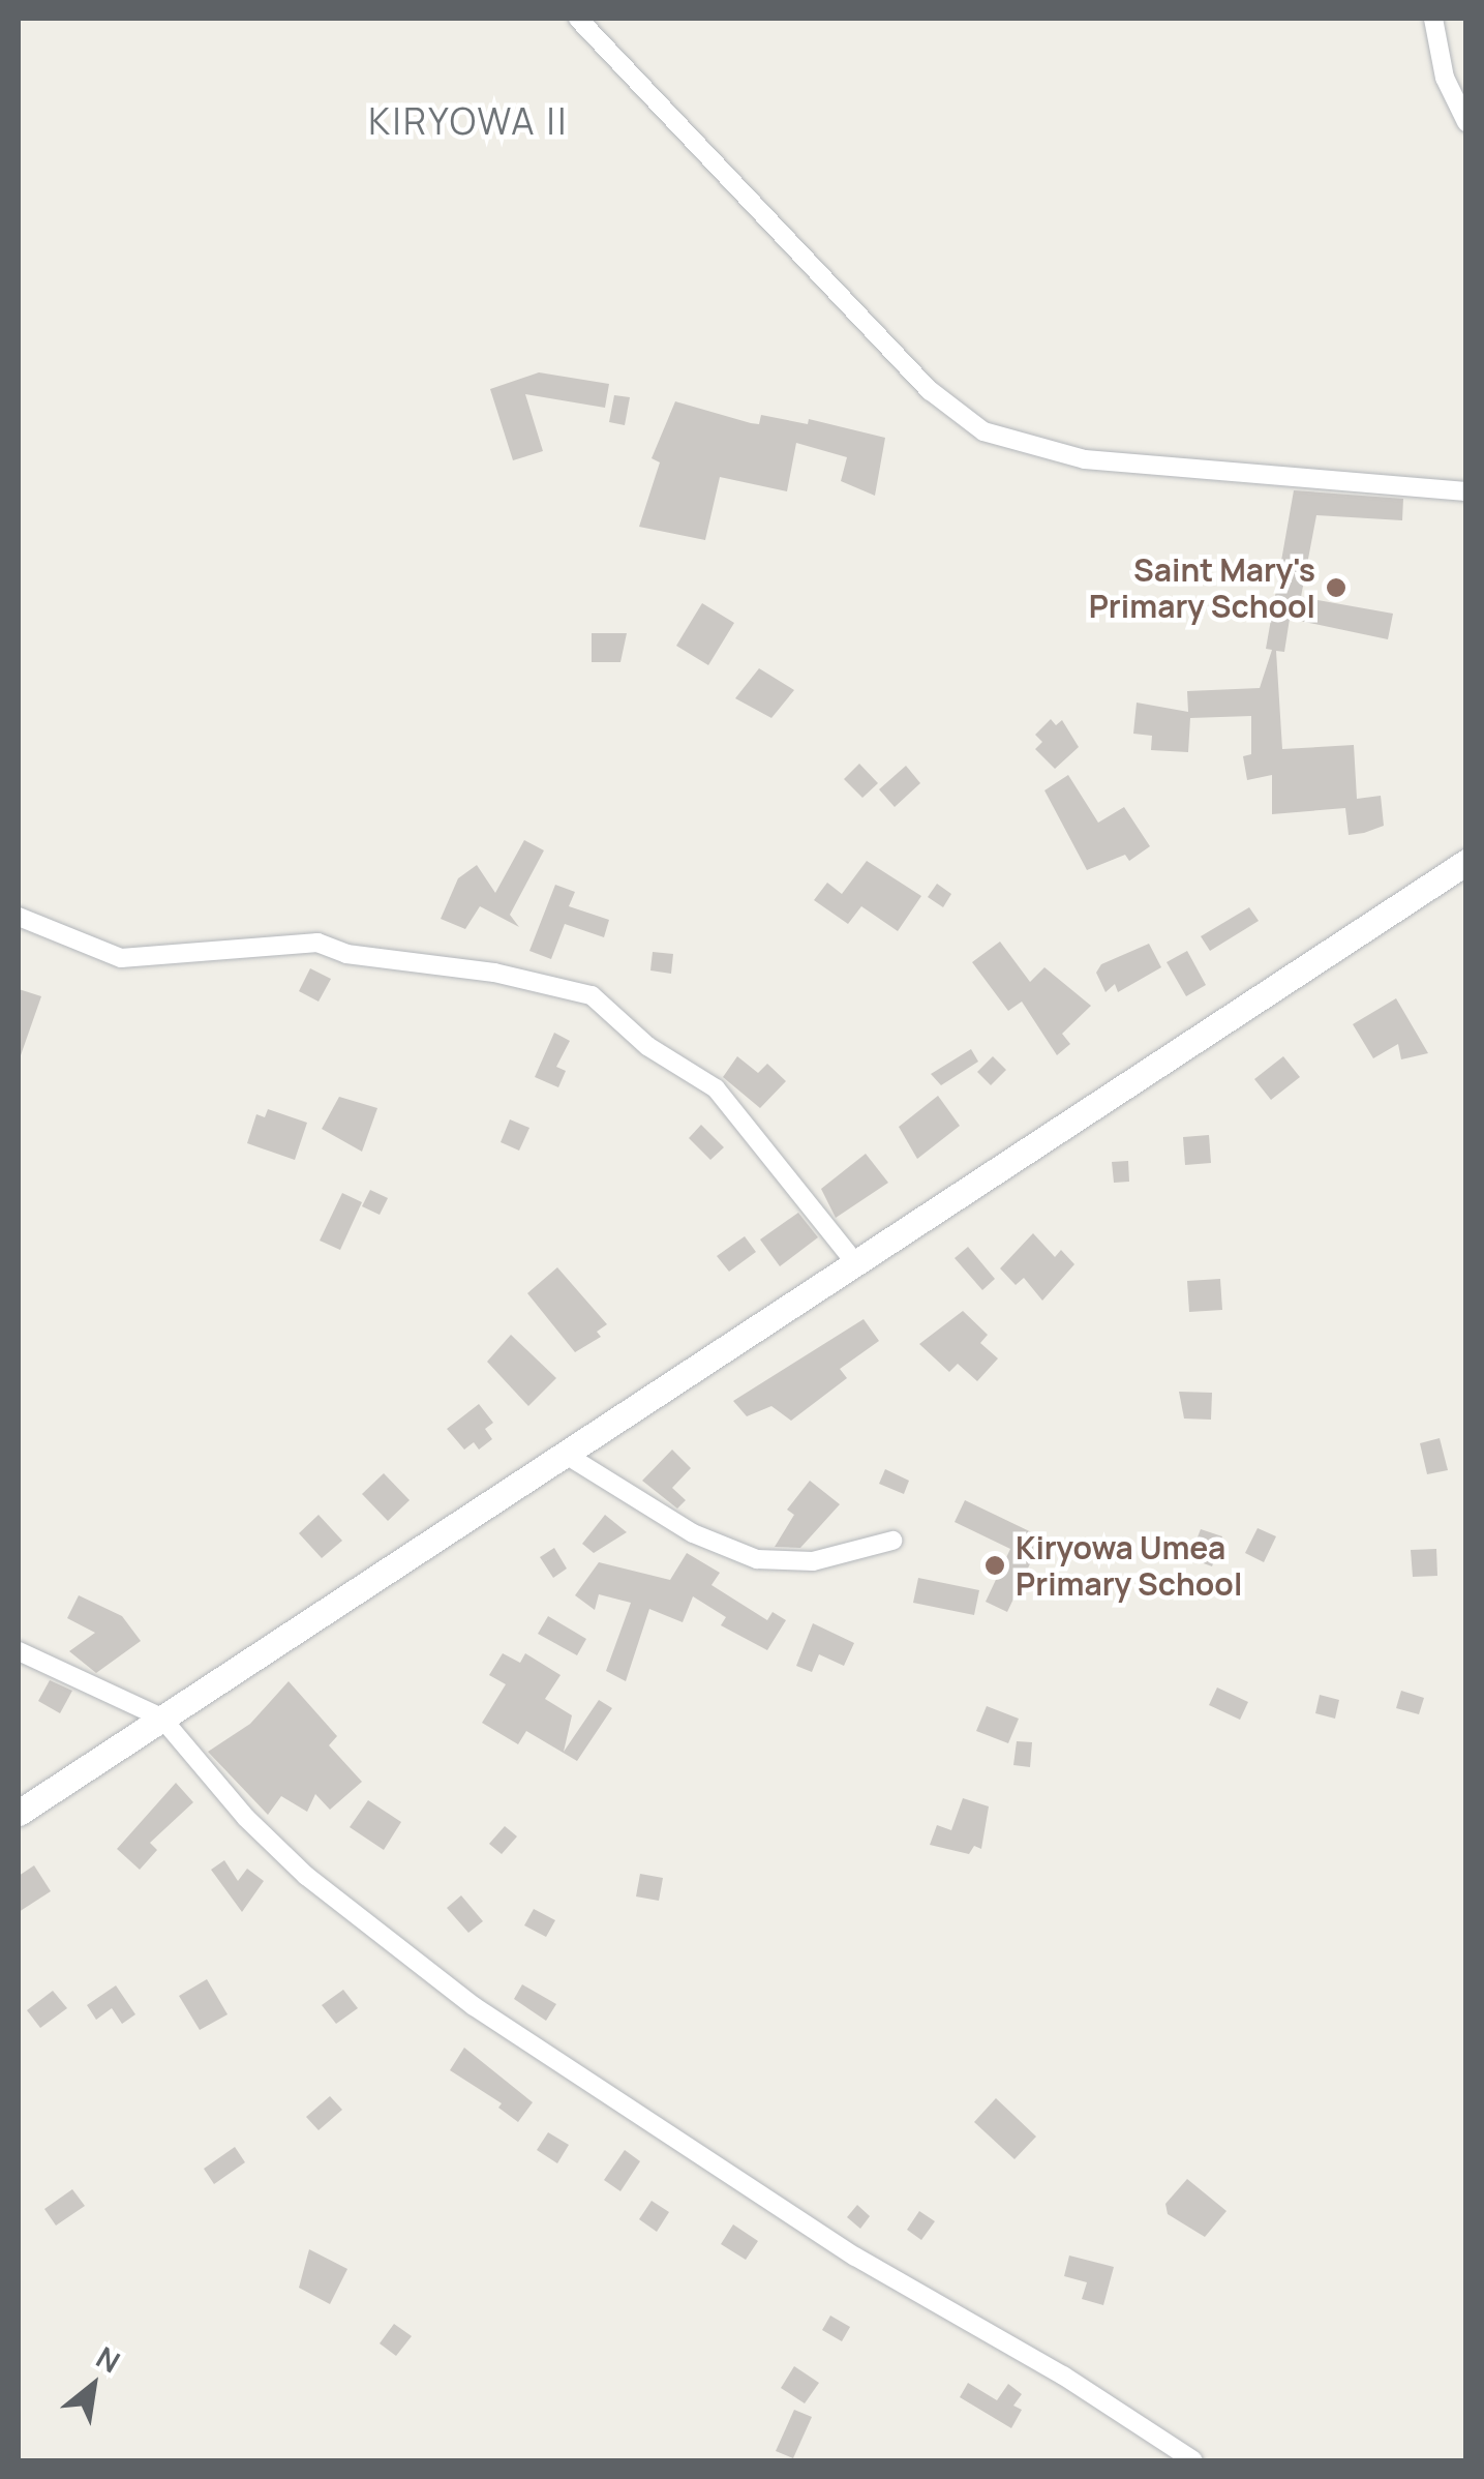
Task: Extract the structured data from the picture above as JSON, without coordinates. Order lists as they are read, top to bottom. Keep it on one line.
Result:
{"districts":["KIRYOWA II"],"places":["Saint Mary's Primary School","Kiryowa Umea Primary School"],"north":"top right"}
